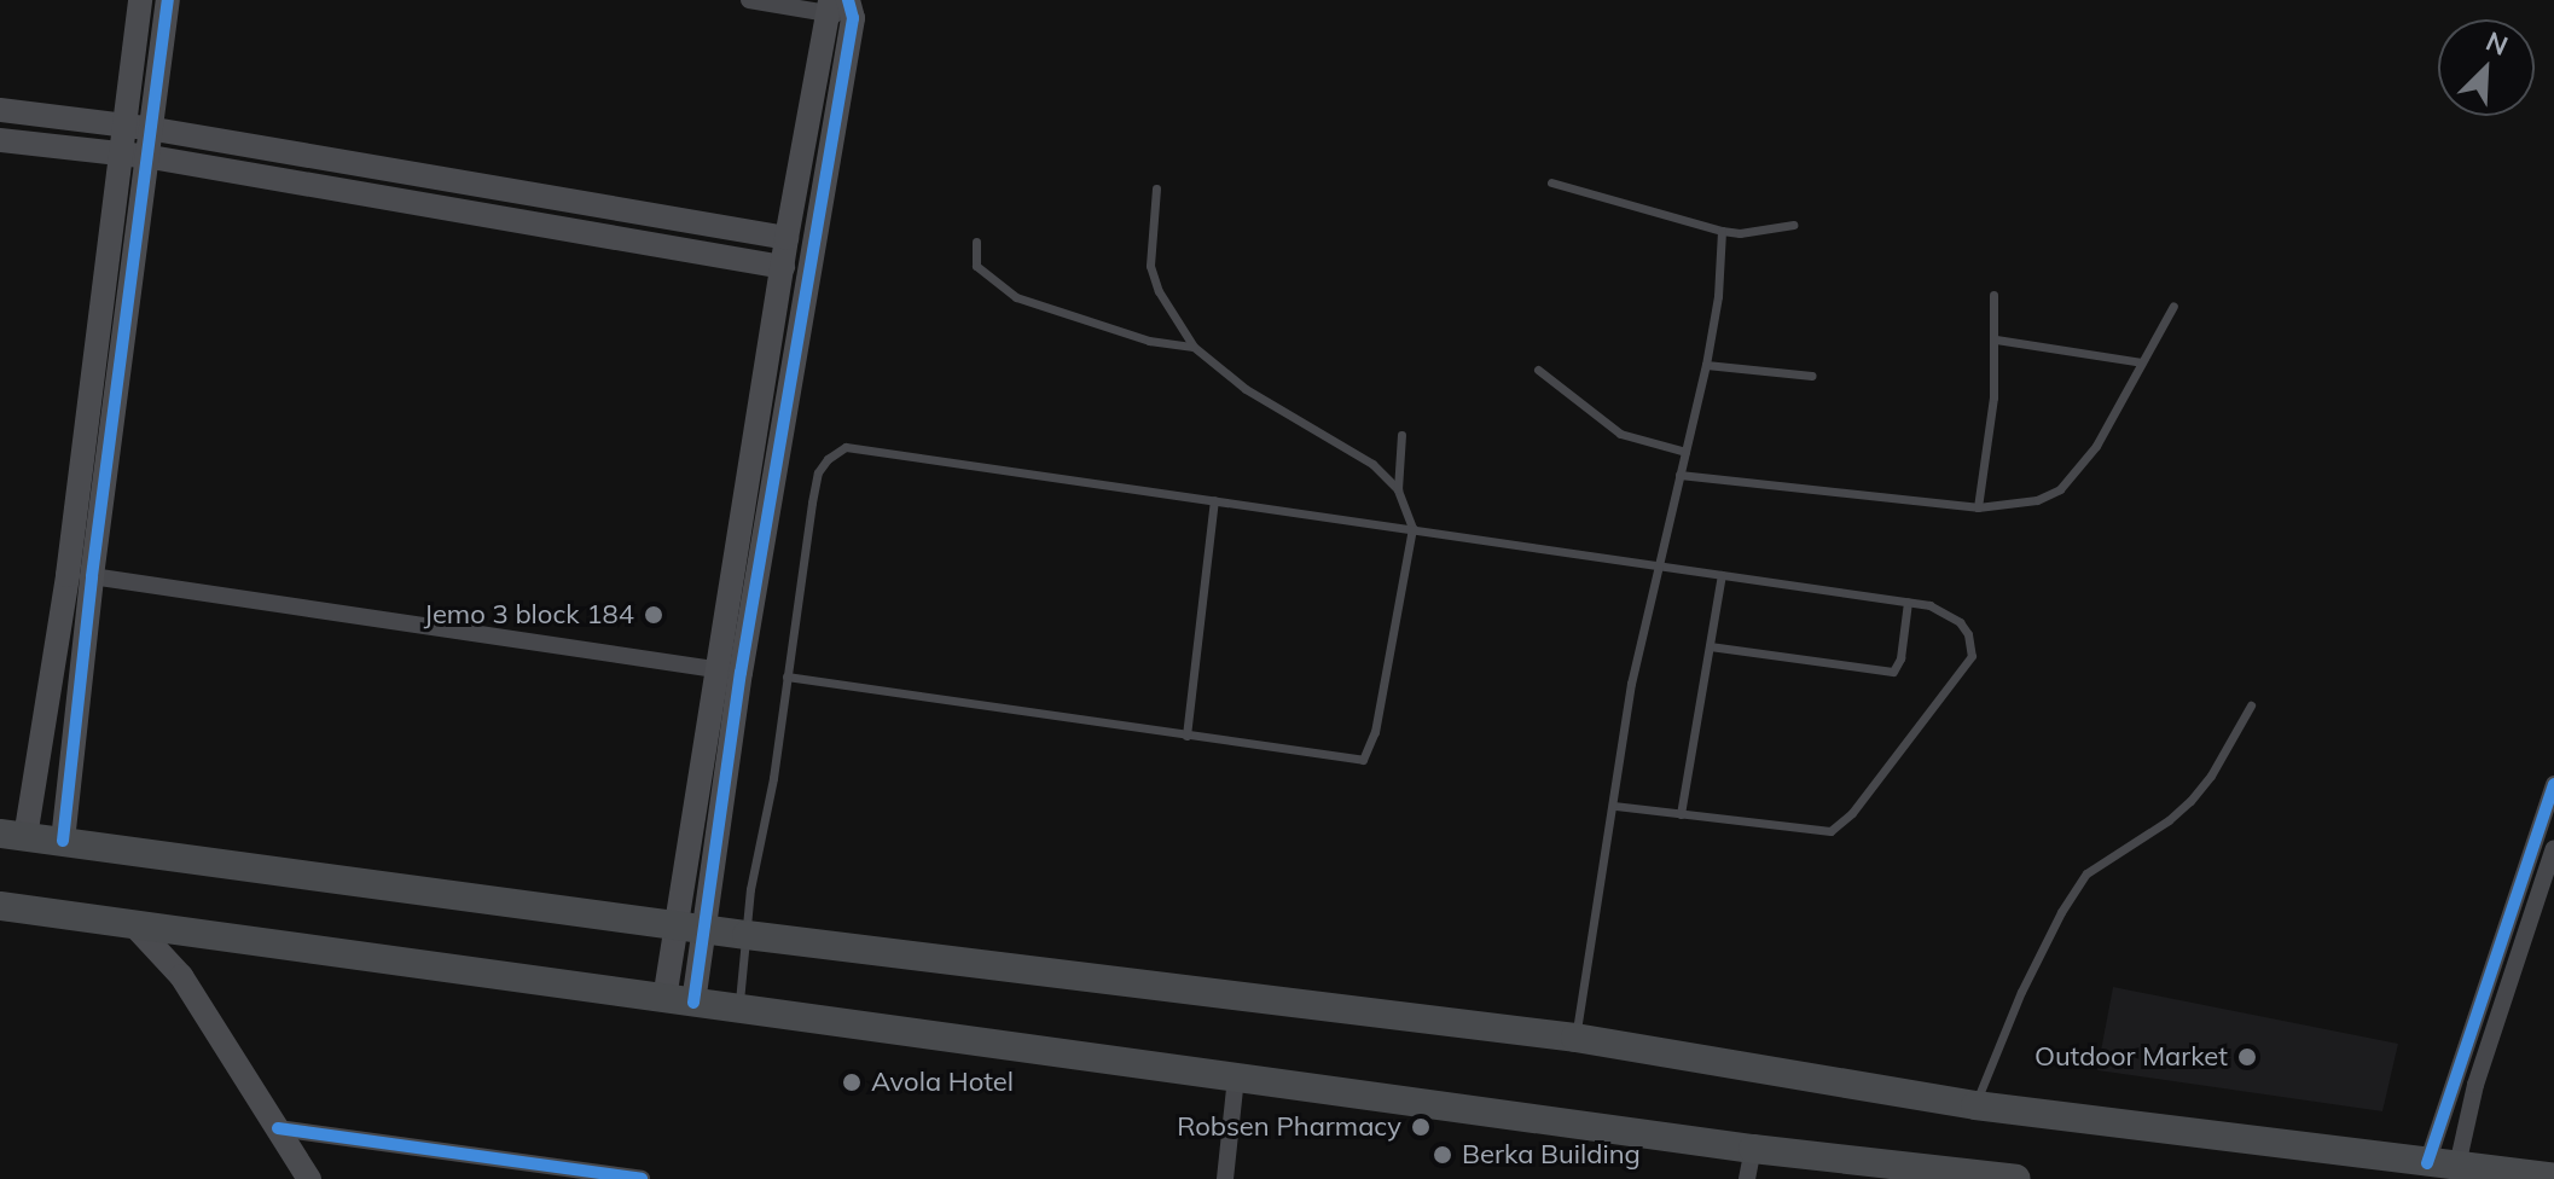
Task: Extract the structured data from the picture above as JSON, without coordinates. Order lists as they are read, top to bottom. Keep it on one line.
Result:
{"places":["Jemo 3 block 184","Outdoor Market","Avola Hotel","Robsen Pharmacy","Berka Building"],"north":"top right"}
